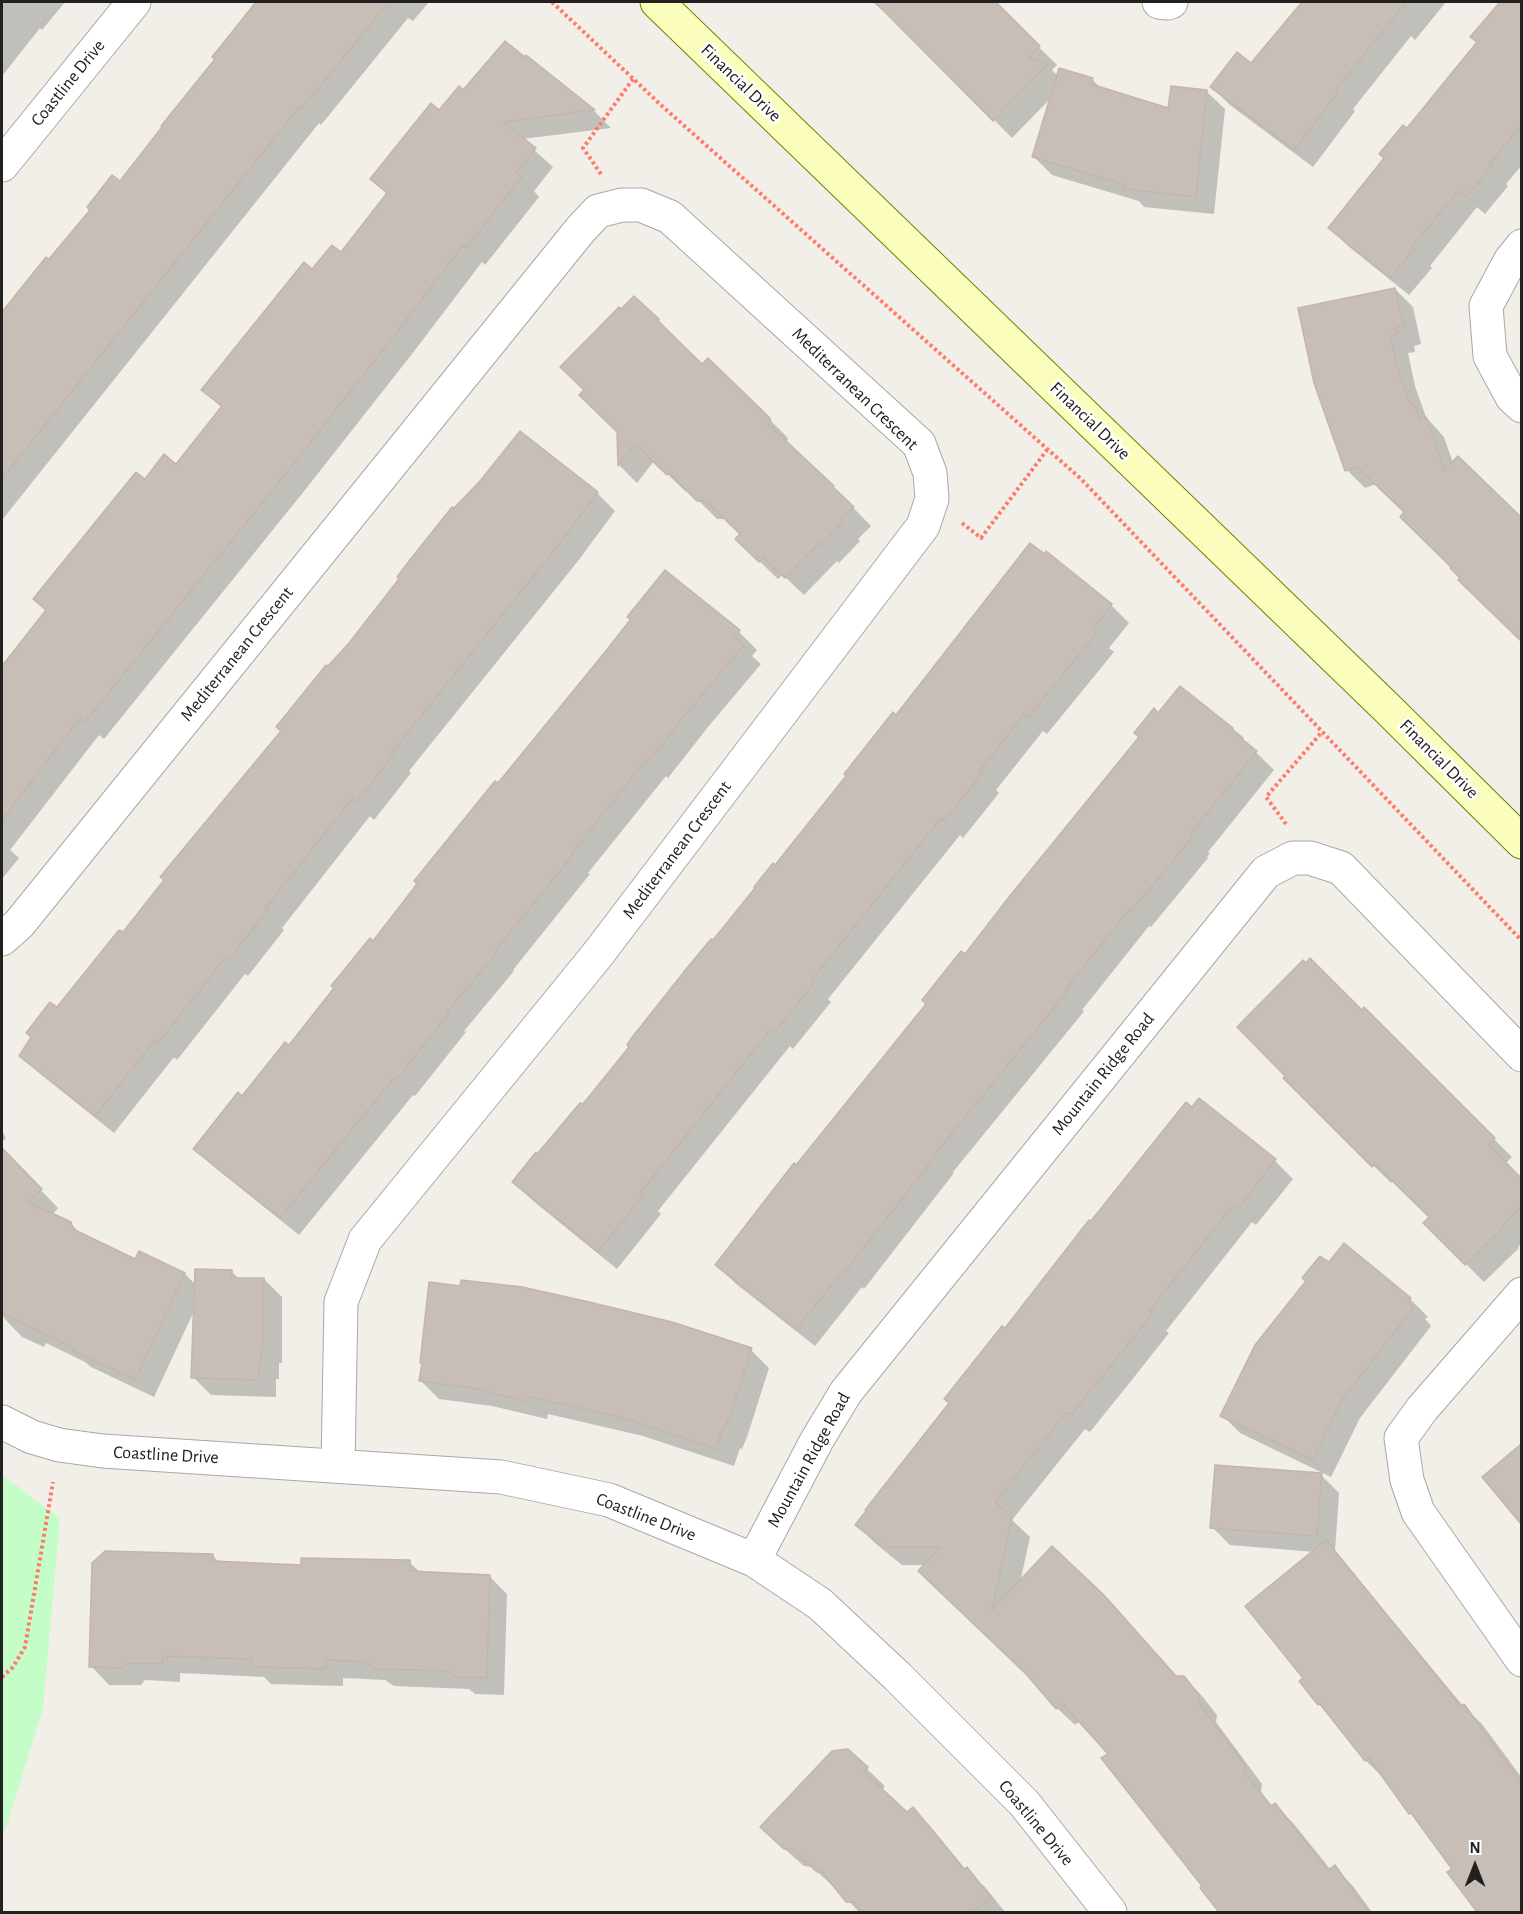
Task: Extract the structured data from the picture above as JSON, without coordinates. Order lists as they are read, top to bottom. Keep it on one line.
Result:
{"streets":{"street":["Coastline Drive","Financial Drive","Mediterranean Crescent","Mountain Ridge Road"]},"crossings":[["Coastline Drive","Mediterranean Crescent"],["Coastline Drive","Mountain Ridge Road"]],"north":"top"}
